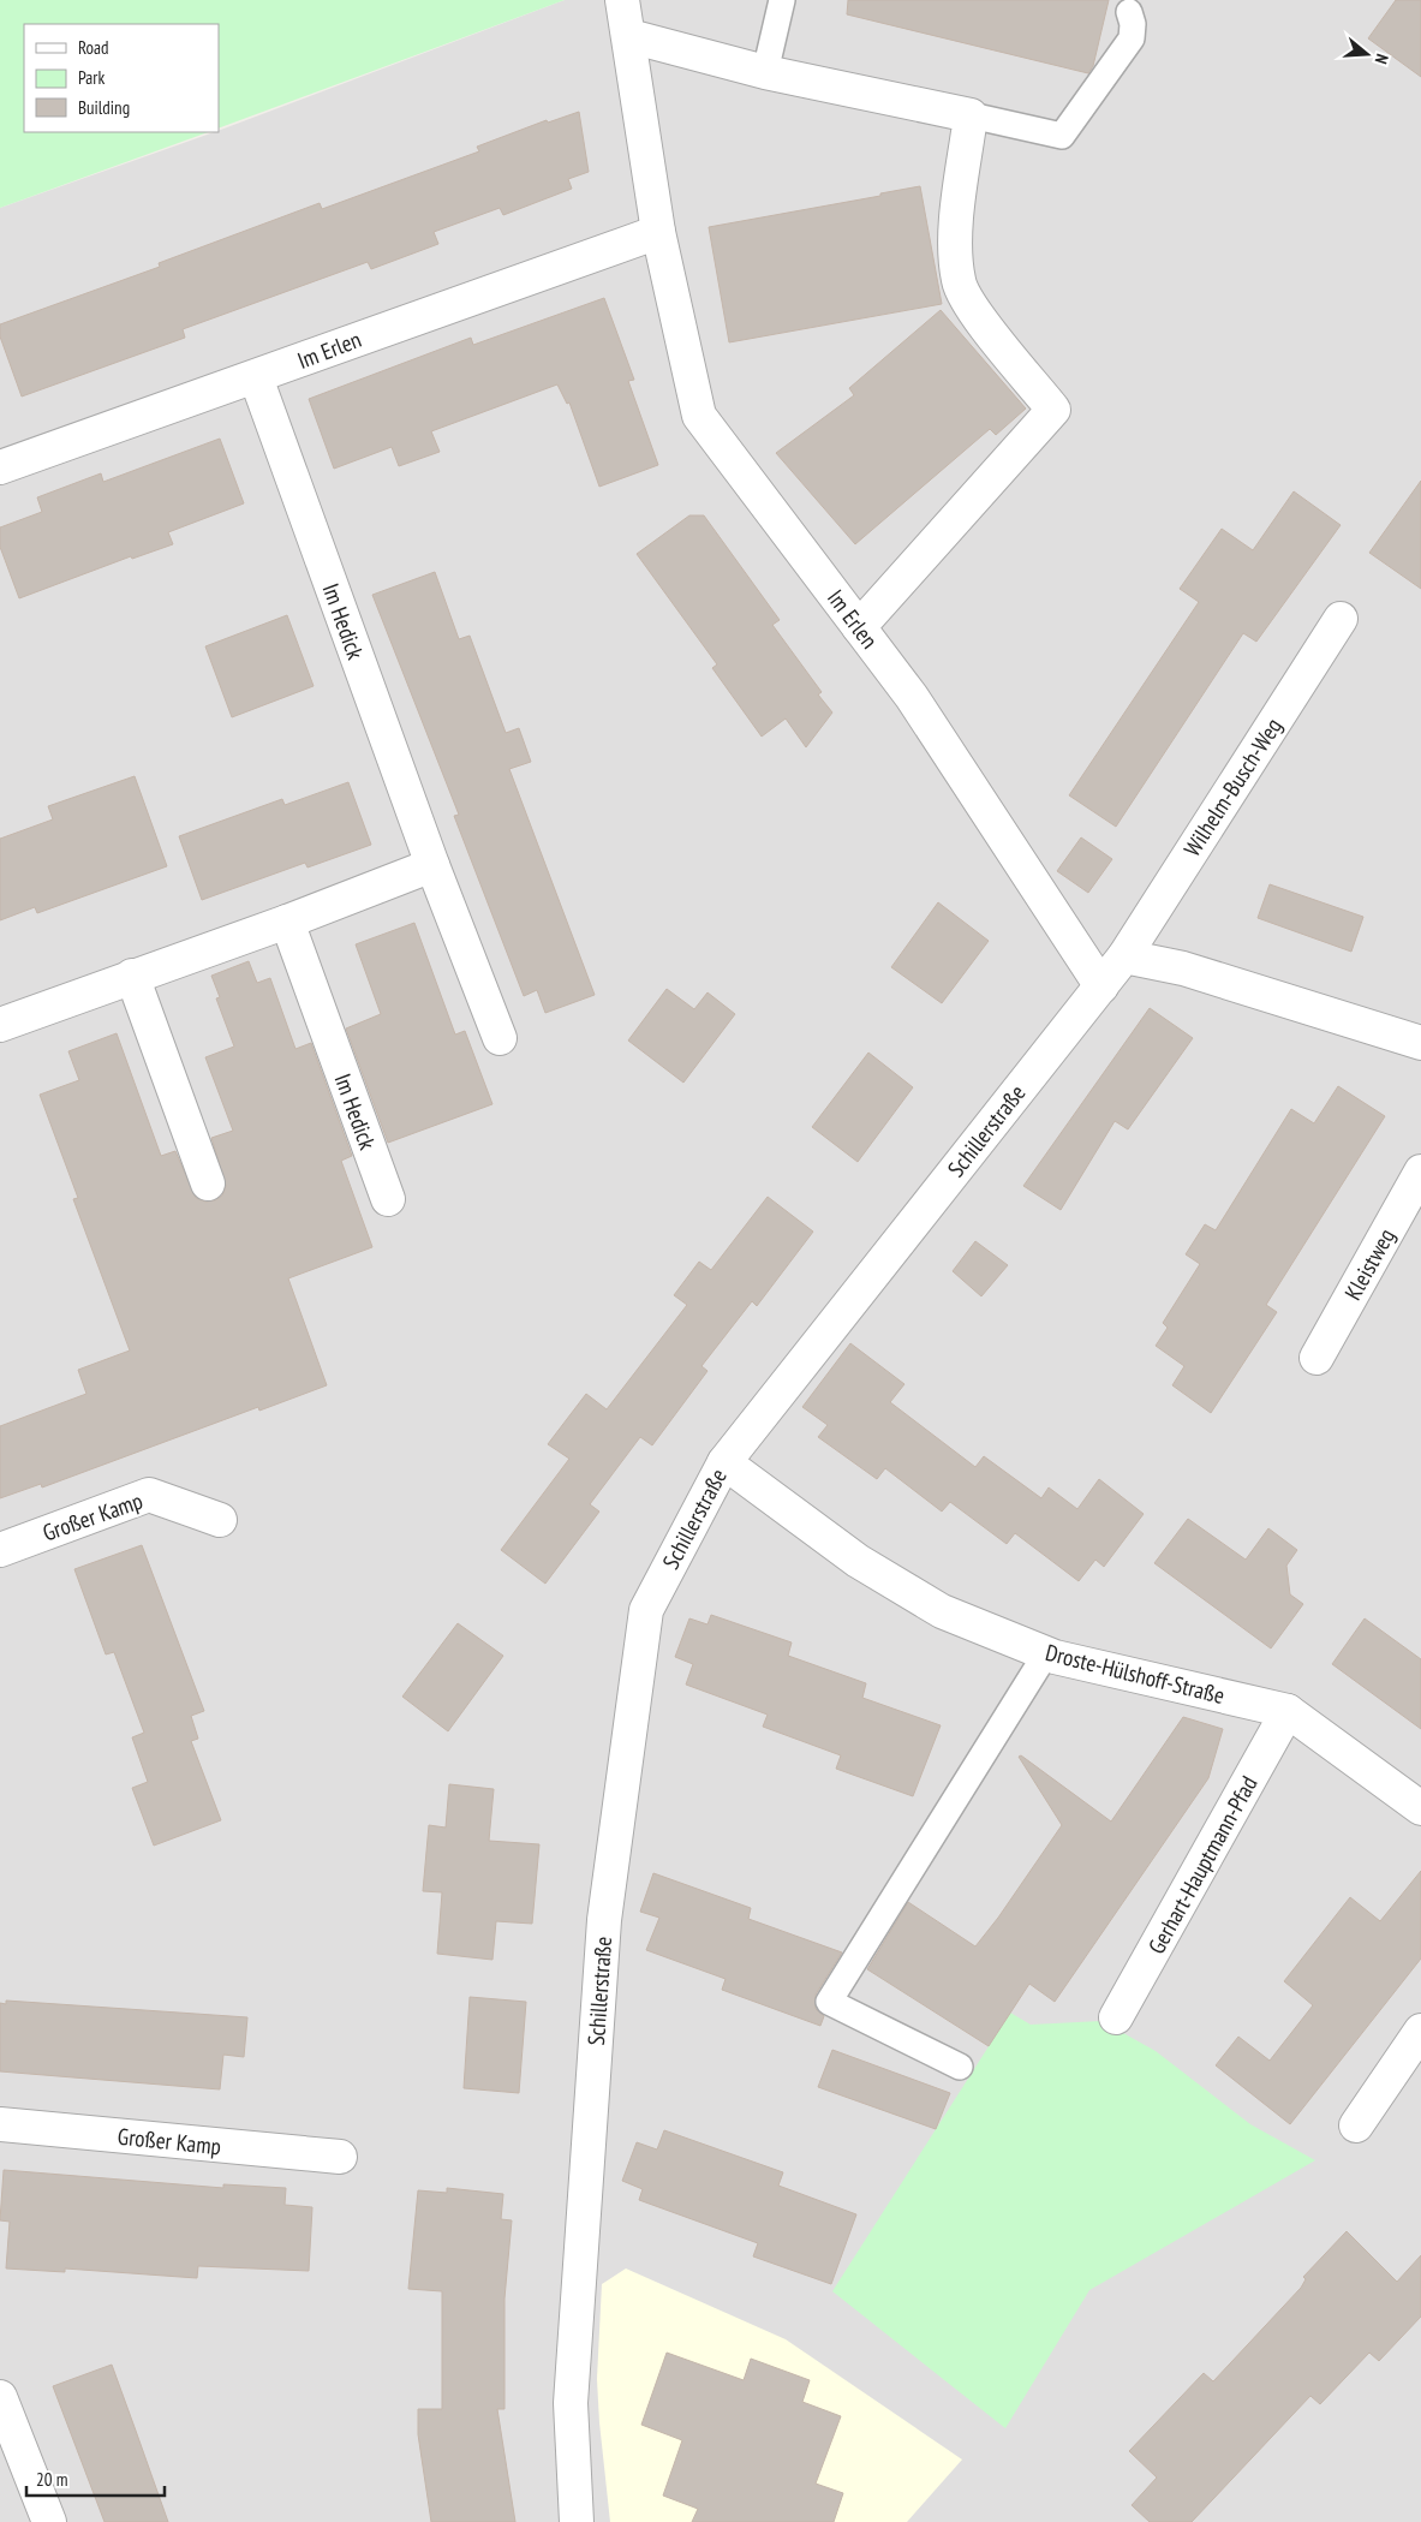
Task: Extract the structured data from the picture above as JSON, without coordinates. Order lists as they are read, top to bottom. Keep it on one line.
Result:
{"streets":{"street":["Im Erlen","Im Hedick","Wilhelm-Busch-Weg","Schillerstraße","Kleistweg","Großer Kamp","Droste-Hülshoff-Straße","Gerhart-Hauptmann-Pfad"]},"crossings":[["Im Erlen","Im Hedick"],["Im Erlen","Schillerstraße"],["Wilhelm-Busch-Weg","Schillerstraße"],["Schillerstraße","Droste-Hülshoff-Straße"],["Droste-Hülshoff-Straße","Gerhart-Hauptmann-Pfad"]],"legend":["Road","Park","Building"],"scale_bar":"20 m","north":"right"}
